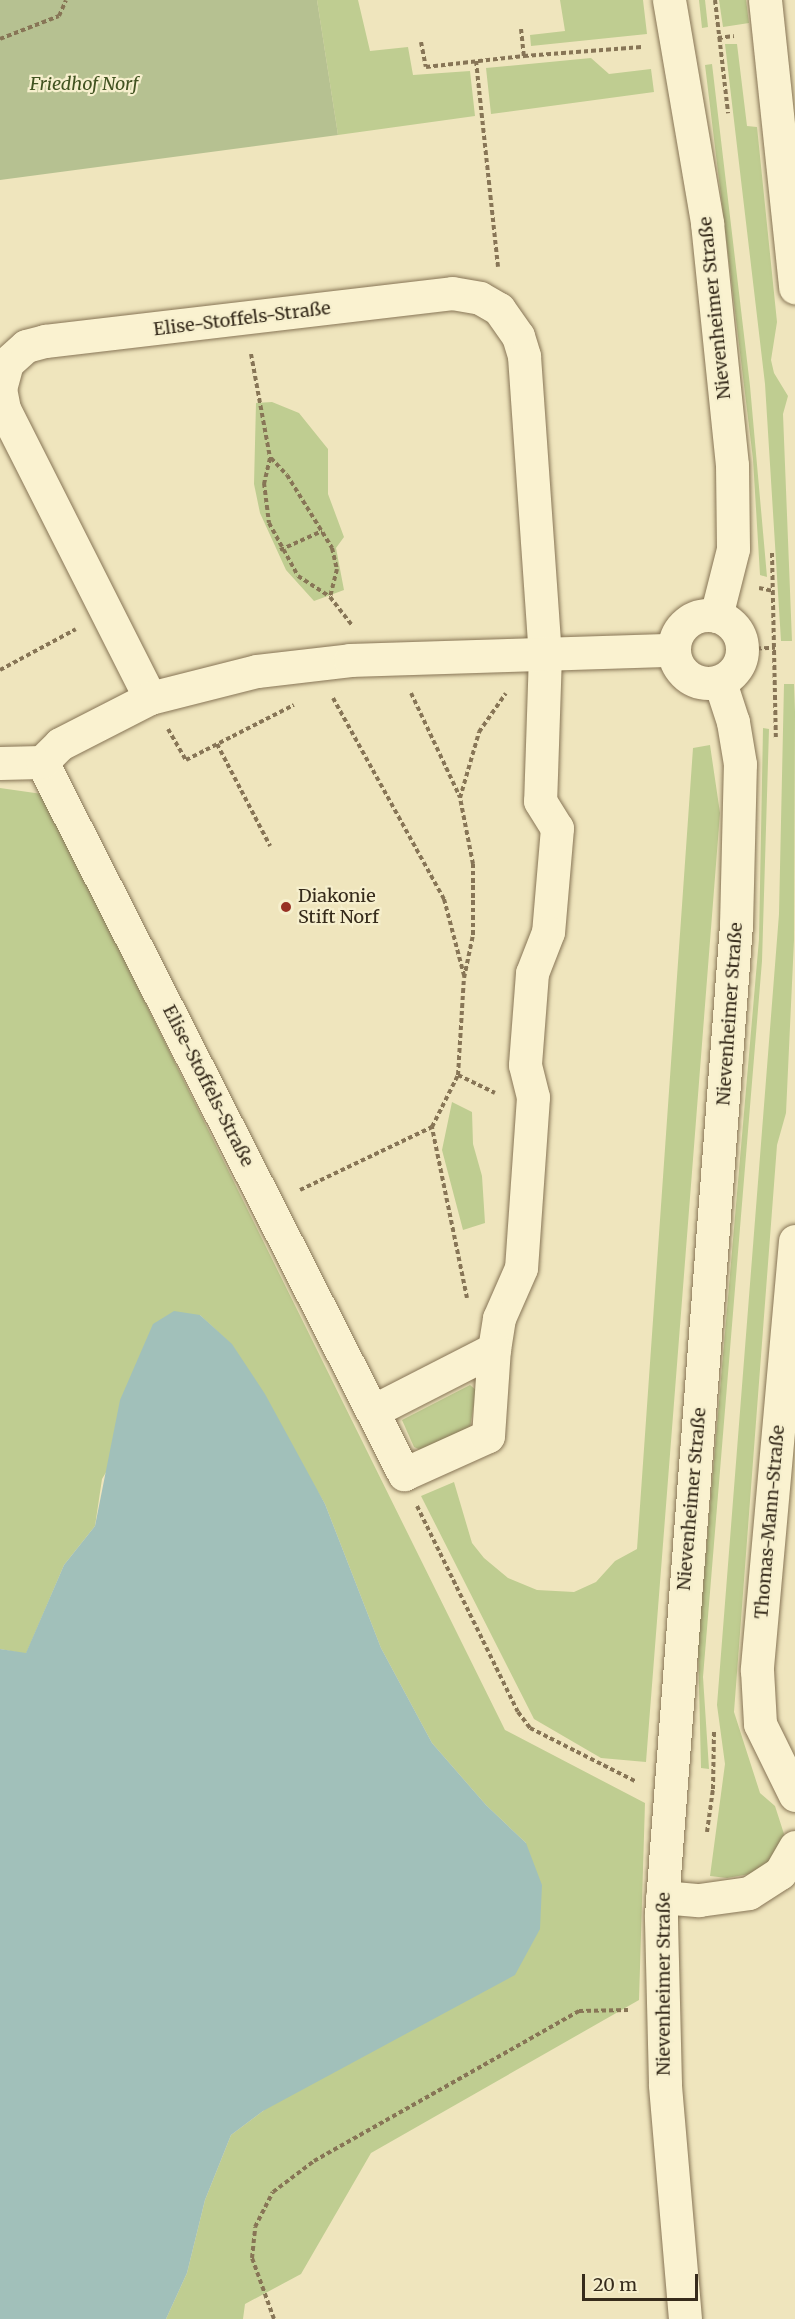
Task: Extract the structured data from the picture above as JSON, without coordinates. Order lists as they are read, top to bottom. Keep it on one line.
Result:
{"streets":{"street":["Nievenheimer Straße","Elise-Stoffels-Straße","Thomas-Mann-Straße"]},"parks":["Friedhof Norf"],"places":["Diakonie Stift Norf"],"scale_bar":"20 m"}
